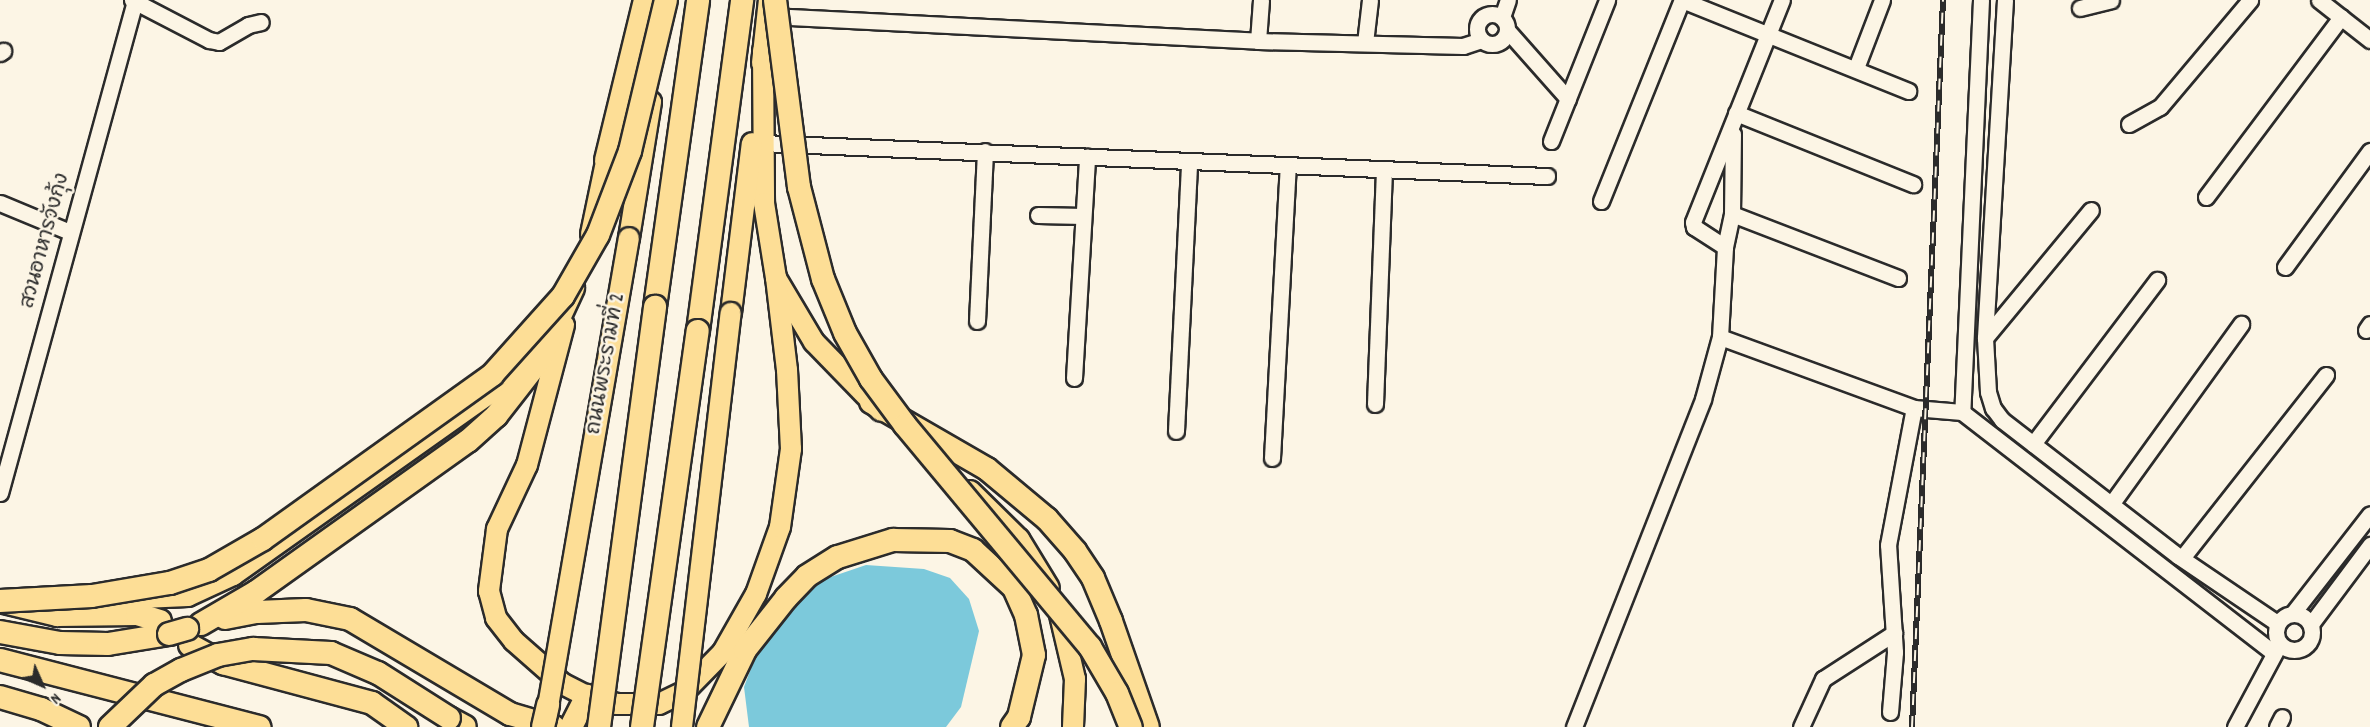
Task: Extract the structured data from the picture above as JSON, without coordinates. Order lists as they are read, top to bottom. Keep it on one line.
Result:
{"streets":{"highway":["ถนนพระรามที่ 2"],"street":["สวนอาหารวังกุ้ง"]},"north":"bottom right"}
